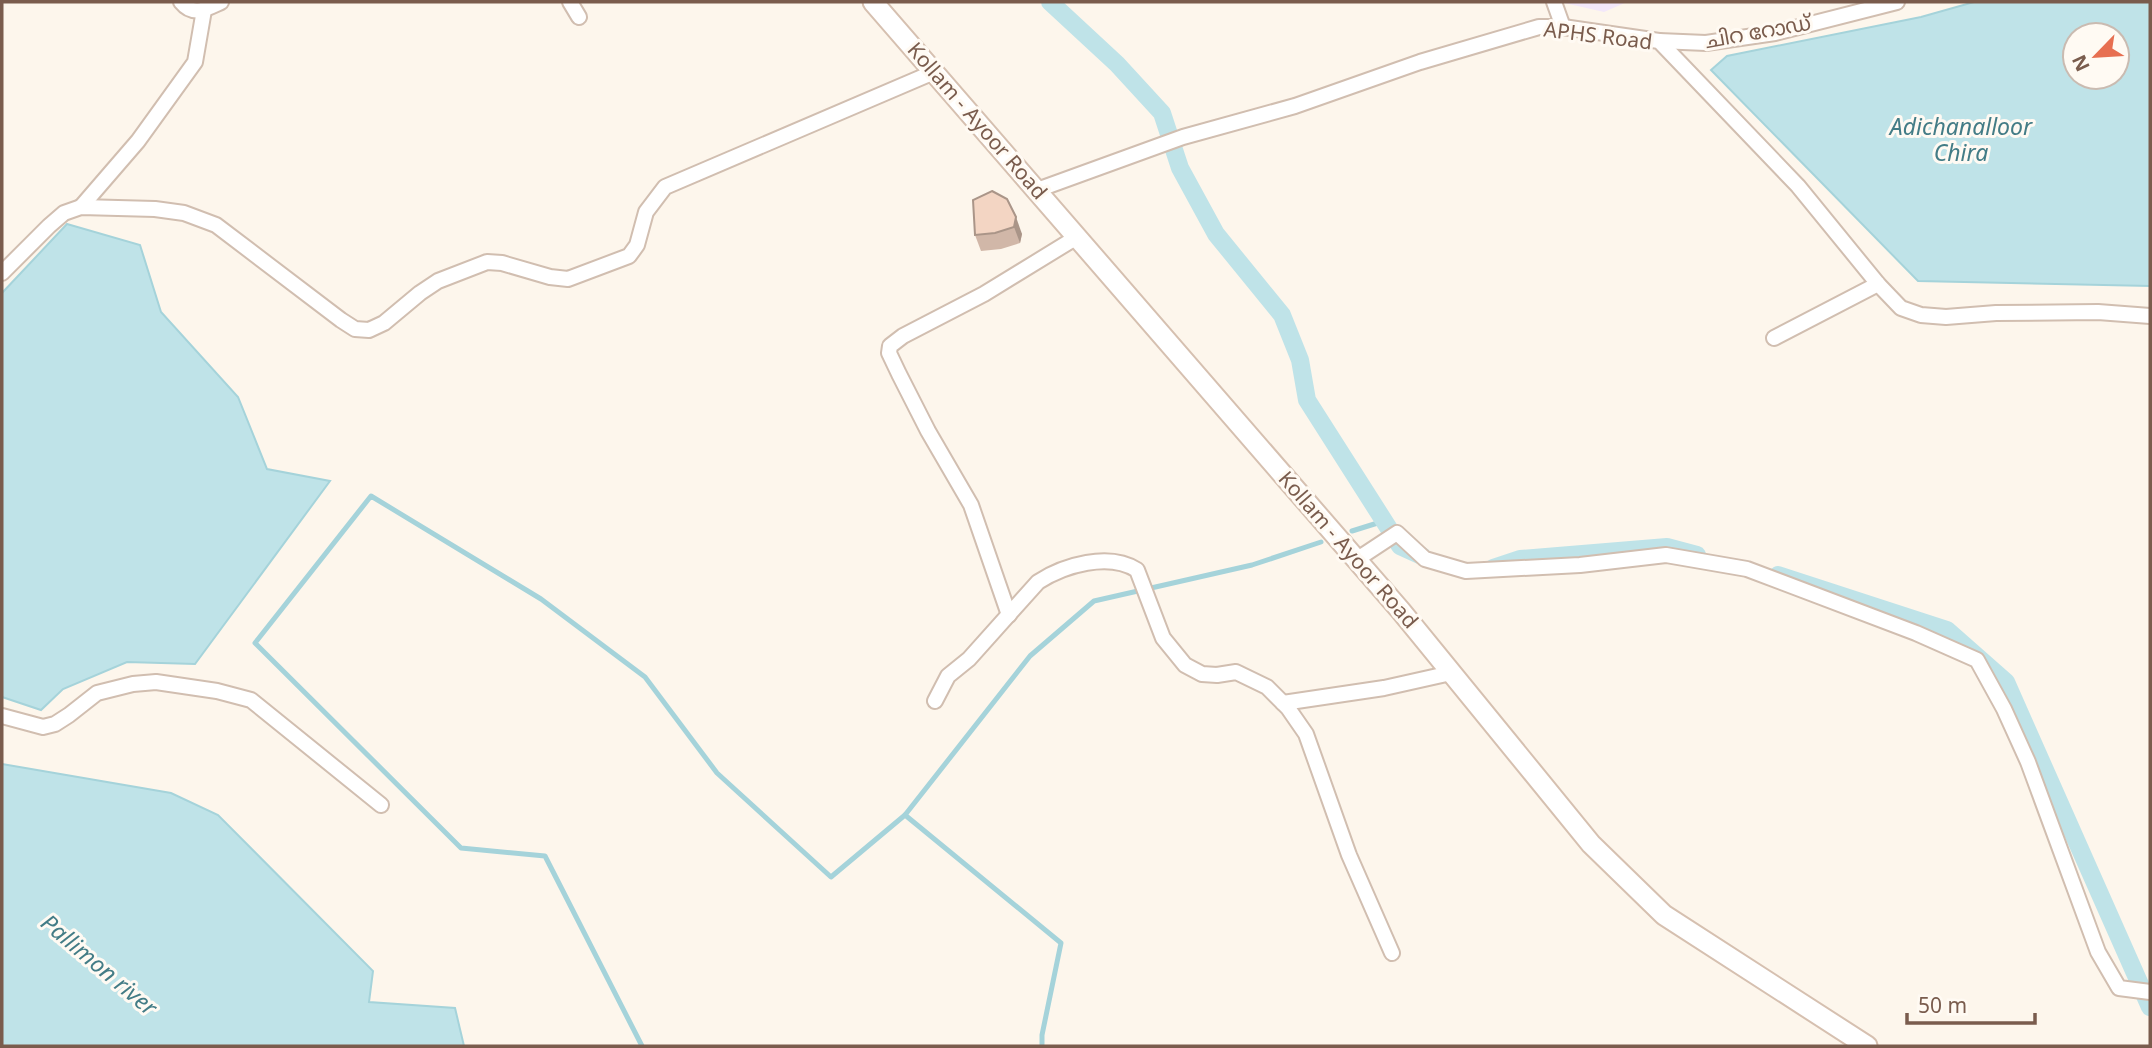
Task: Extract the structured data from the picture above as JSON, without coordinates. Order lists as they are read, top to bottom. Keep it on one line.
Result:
{"streets":{"main road":["Kollam - Ayoor Road"],"street":["ചിറ റോഡ്","APHS Road"]},"crossings":[["ചിറ റോഡ്","APHS Road"],["APHS Road","Kollam - Ayoor Road"]],"water":["Adichanalloor Chira","Pallimon river"],"scale_bar":"50 m","north":"bottom left"}
